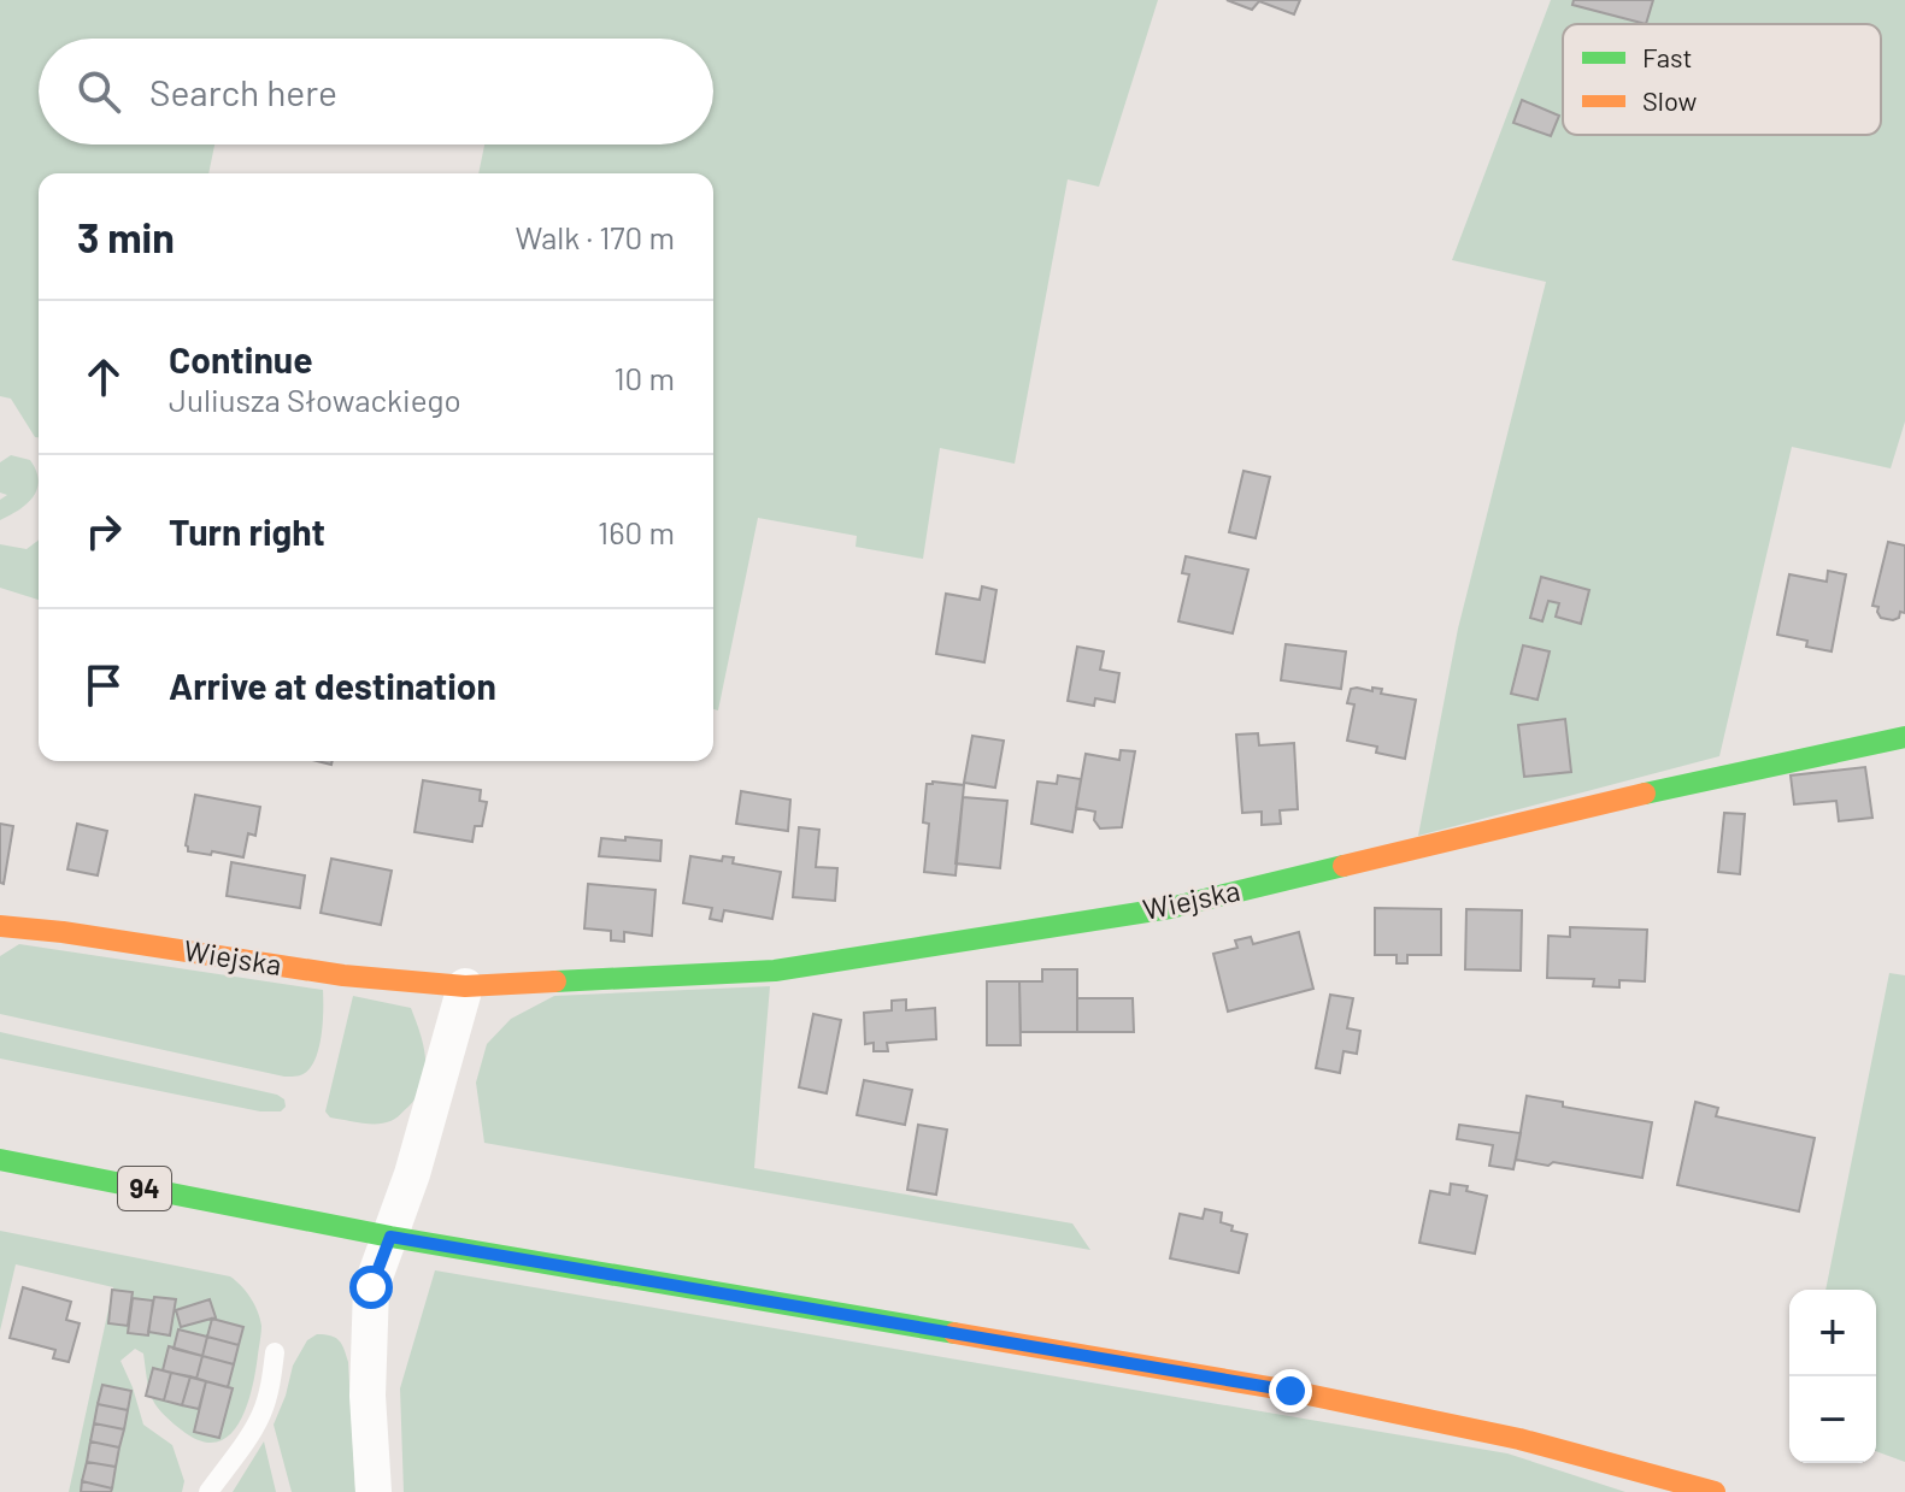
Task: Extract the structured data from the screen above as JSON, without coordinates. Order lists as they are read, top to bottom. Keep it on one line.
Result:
{"streets":{"street":["Wiejska","94"]},"legend":["Fast","Slow"],"page":{"search":"Search here","heading":["3 min","Walk · 170 m"],"list":[["Continue","Juliusza Słowackiego","10 m"],["Turn right","160 m"],"Arrive at destination"],"map_buttons":["+","−"]}}
